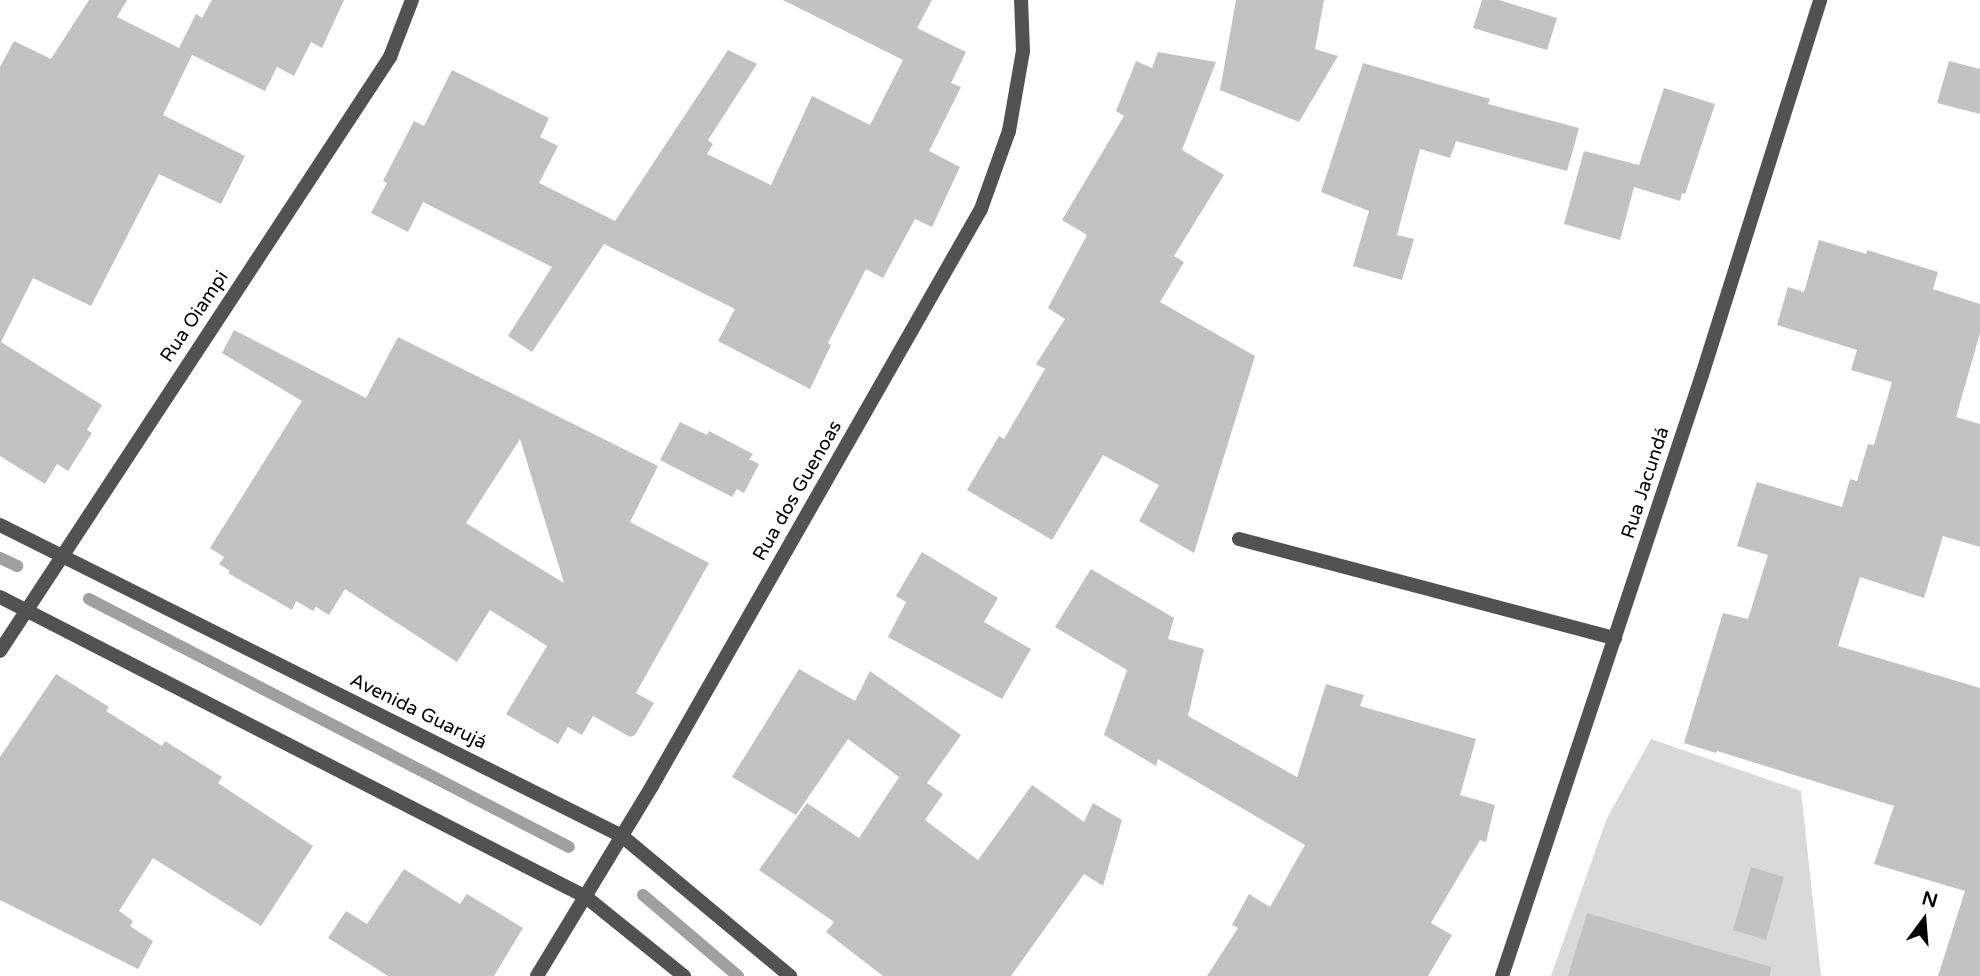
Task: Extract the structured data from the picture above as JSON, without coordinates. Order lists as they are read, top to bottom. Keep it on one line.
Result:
{"streets":{"street":["Rua Oiampi","Rua Jacundá","Rua dos Guenoas","Avenida Guarujá"]},"crossings":[["Rua Oiampi","Avenida Guarujá"],["Rua dos Guenoas","Avenida Guarujá"]],"north":"top"}
